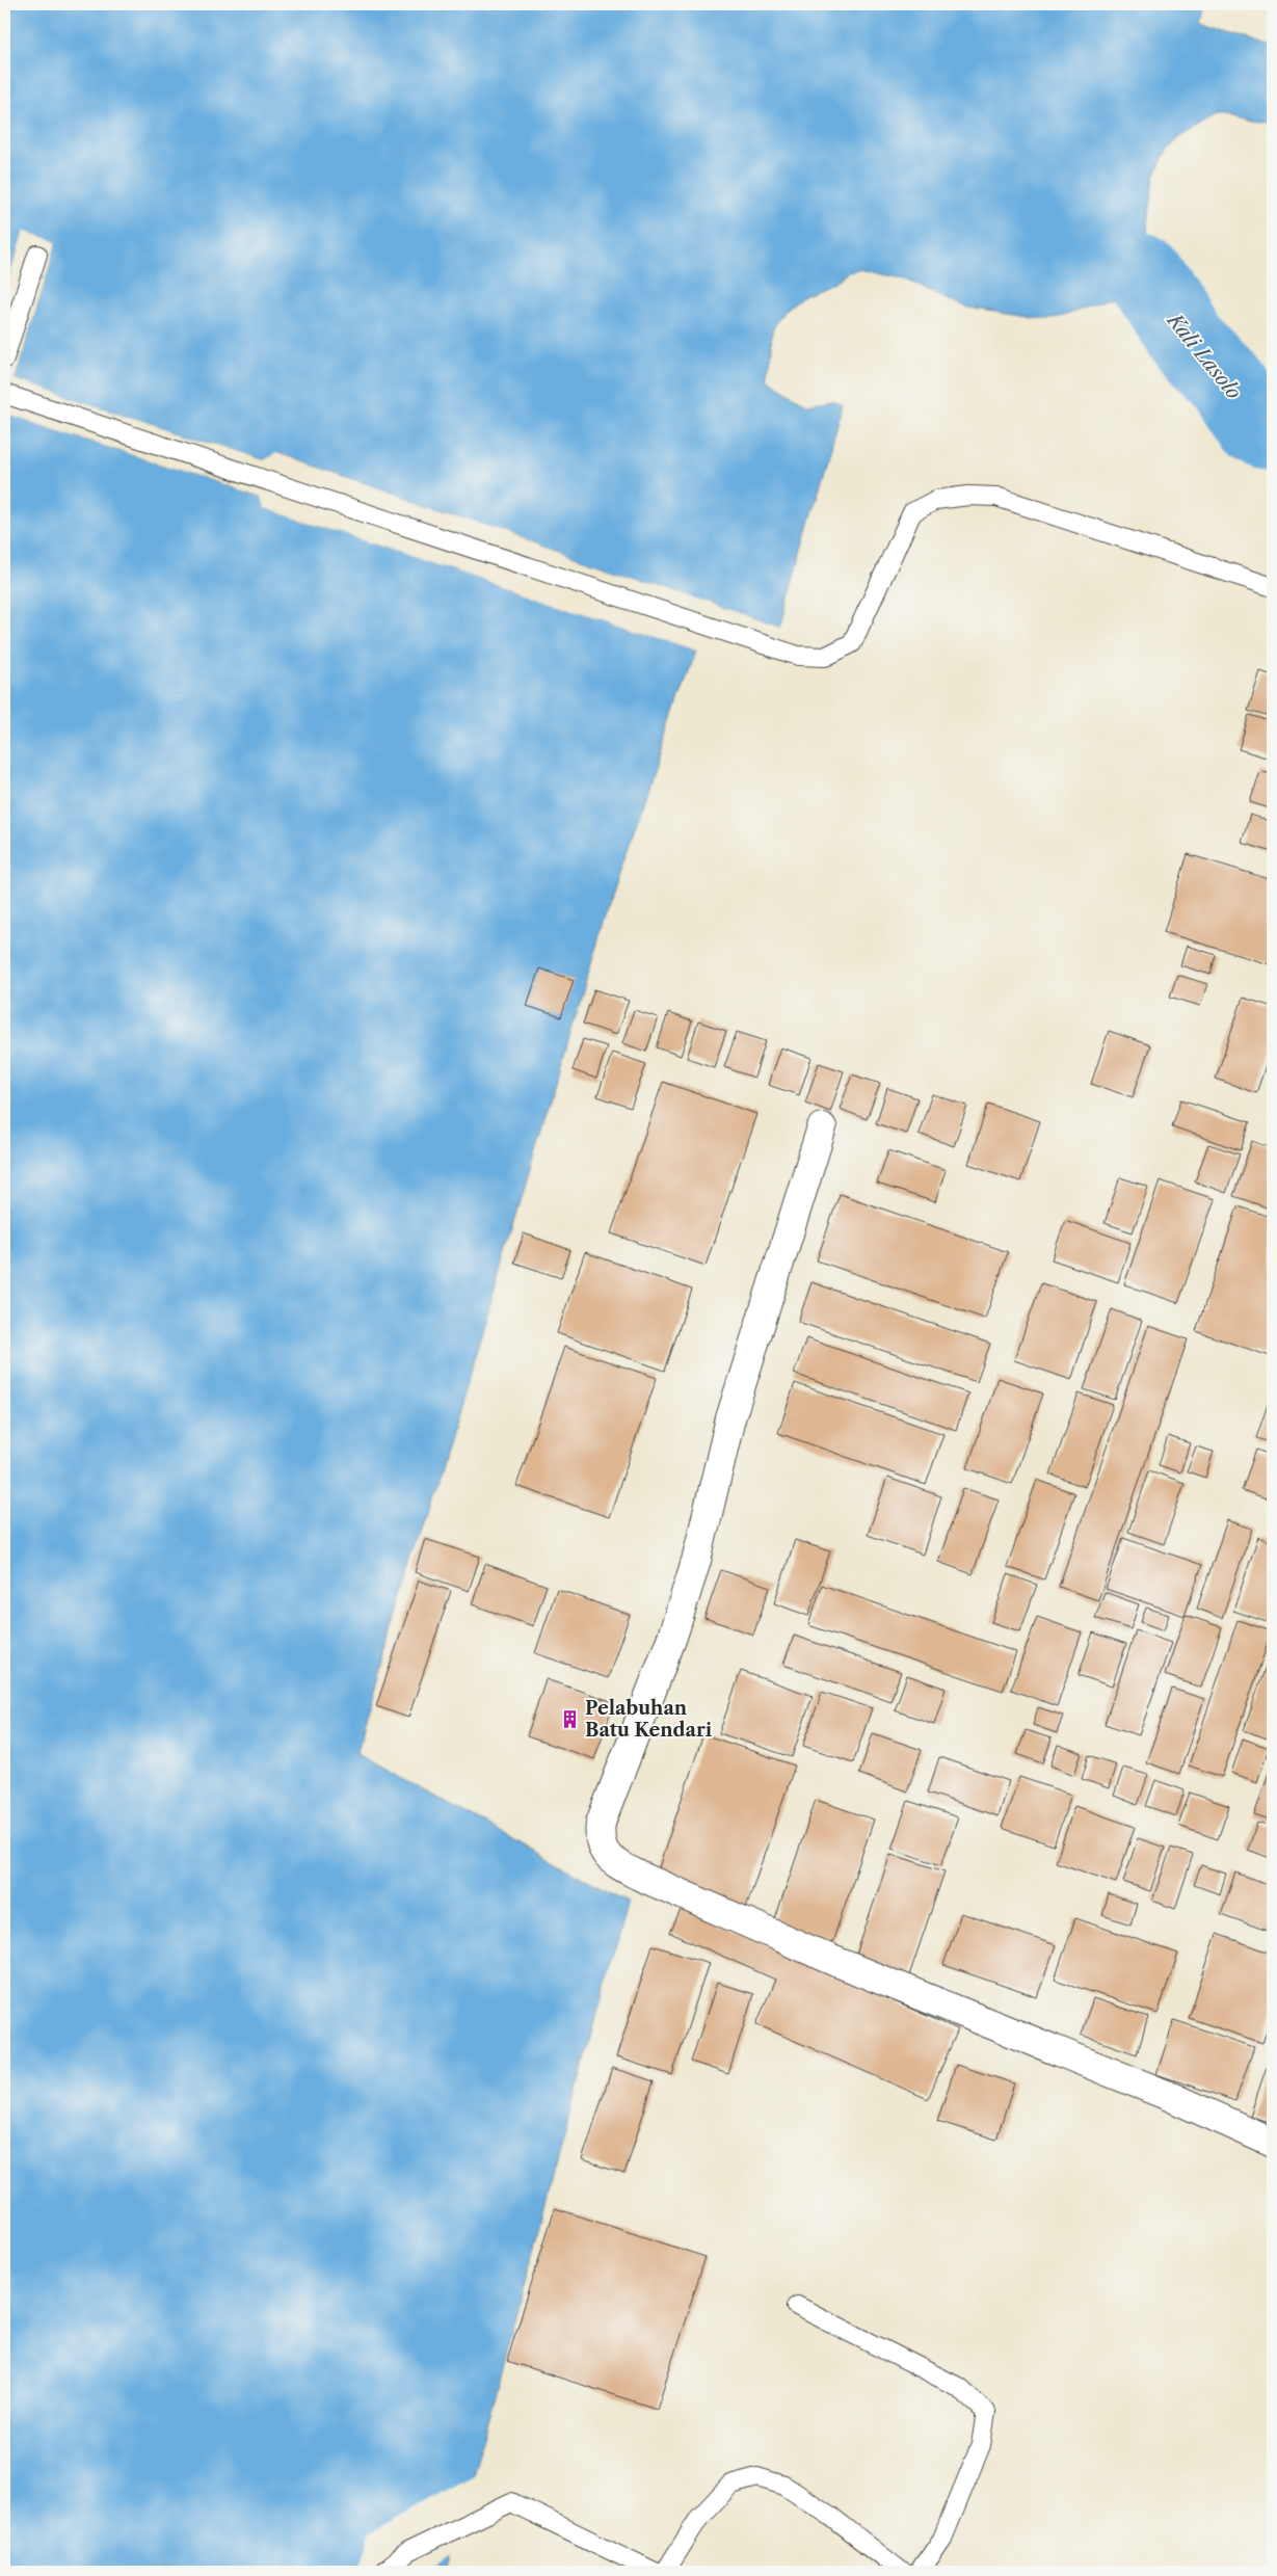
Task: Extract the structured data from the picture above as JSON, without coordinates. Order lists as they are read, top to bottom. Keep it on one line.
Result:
{"water":["Kali Lasolo"],"places":{"building":["Pelabuhan Batu Kendari"]}}
